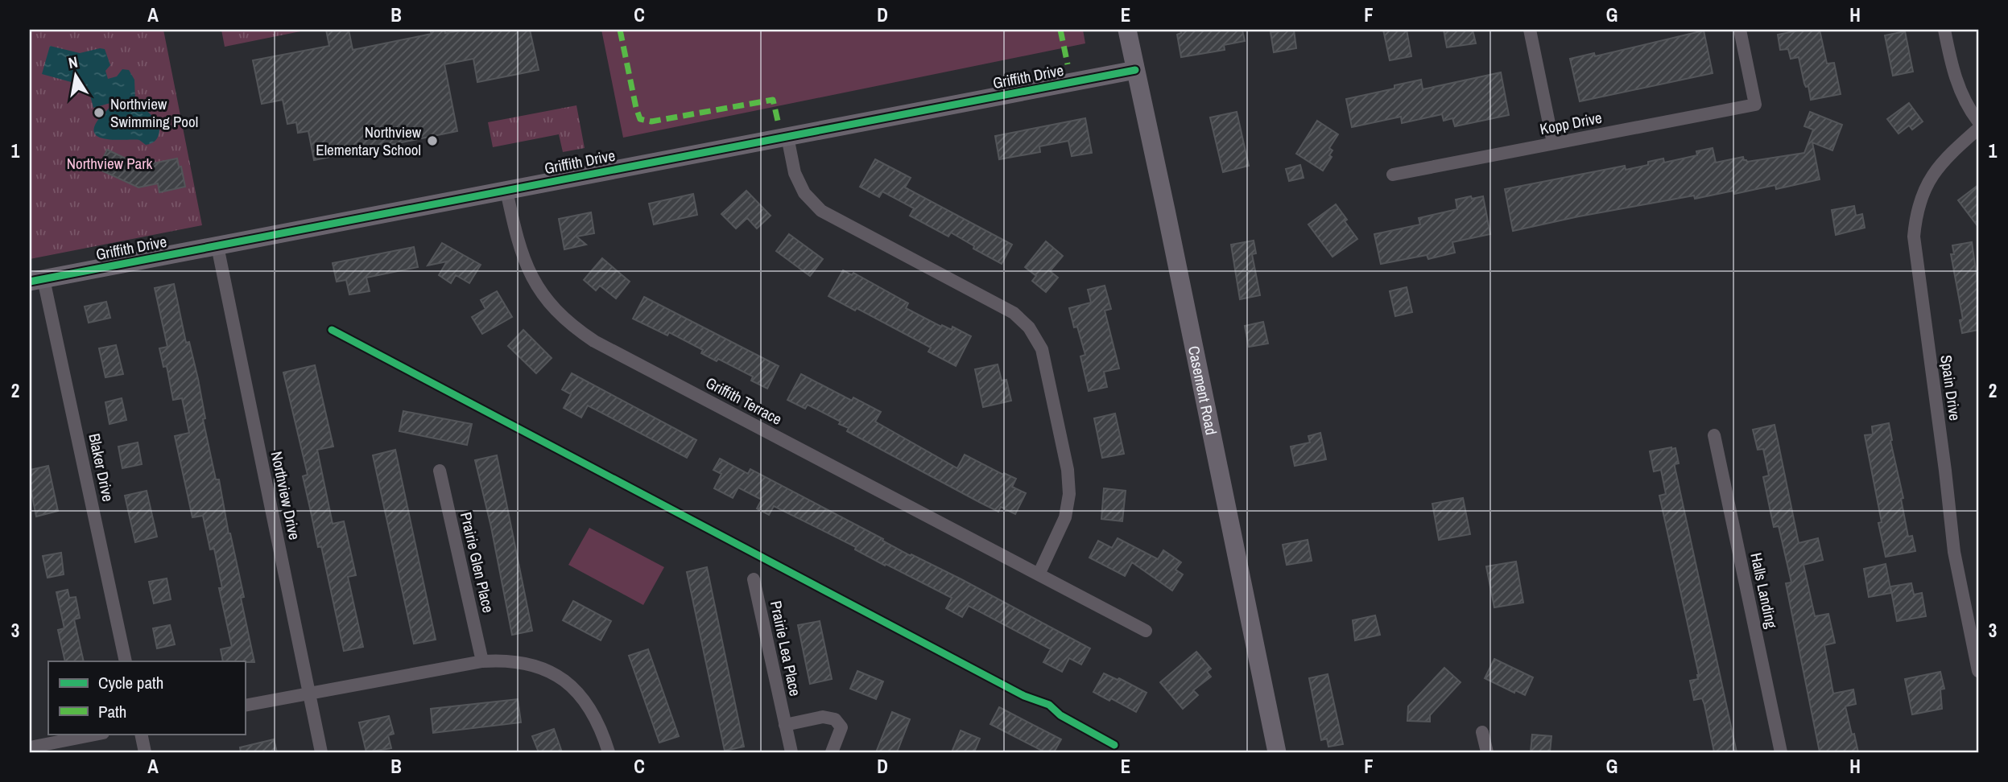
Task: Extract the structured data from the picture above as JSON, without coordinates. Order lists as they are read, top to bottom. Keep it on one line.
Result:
{"streets":{"street":["Griffith Drive","Kopp Drive","Spain Drive","Casement Road","Griffith Terrace","Blaker Drive","Northview Drive","Prairie Glen Place","Halls Landing","Prairie Lea Place"]},"crossings":[["Griffith Drive","Casement Road"],["Griffith Drive","Griffith Terrace"],["Griffith Drive","Blaker Drive"],["Griffith Drive","Northview Drive"]],"parks":["Northview Park"],"places":["Northview Swimming Pool","Northview Elementary School"],"legend":["Cycle path","Path"],"north":"top","grid":{"columns":["A","B","C","D","E","F","G","H"],"rows":["1","2","3"]}}
